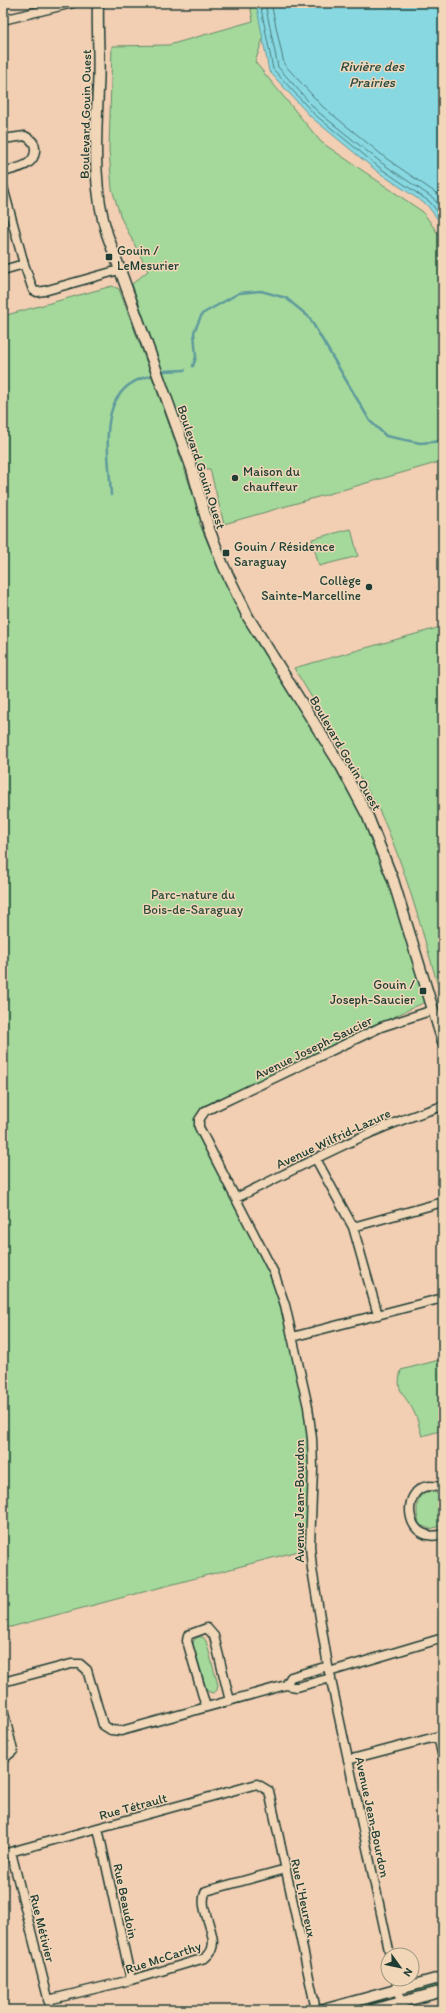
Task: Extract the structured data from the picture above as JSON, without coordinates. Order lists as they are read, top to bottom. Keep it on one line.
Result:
{"streets":{"street":["Boulevard Gouin Ouest","Avenue Joseph-Saucier","Avenue Wilfrid-Lazure","Avenue Jean-Bourdon","Rue Tétrault","Rue L'Heureux","Rue Beaudoin","Rue Métivier","Rue McCarthy"]},"crossings":[["Boulevard Gouin Ouest","Avenue Joseph-Saucier"],["Avenue Joseph-Saucier","Avenue Jean-Bourdon"],["Avenue Wilfrid-Lazure","Avenue Jean-Bourdon"],["Rue Tétrault","Rue L'Heureux"],["Rue Tétrault","Rue Beaudoin"],["Rue Tétrault","Rue Métivier"],["Rue L'Heureux","Rue McCarthy"],["Rue Beaudoin","Rue McCarthy"],["Rue Métivier","Rue McCarthy"]],"water":["Rivière des Prairies"],"parks":["Parc-nature du Bois-de-Saraguay"],"places":{"transit":["Gouin / LeMesurier","Gouin / Résidence Saraguay","Gouin / Joseph-Saucier"],"other":["Maison du chauffeur","Collège Sainte-Marcelline"]},"north":"bottom right"}
